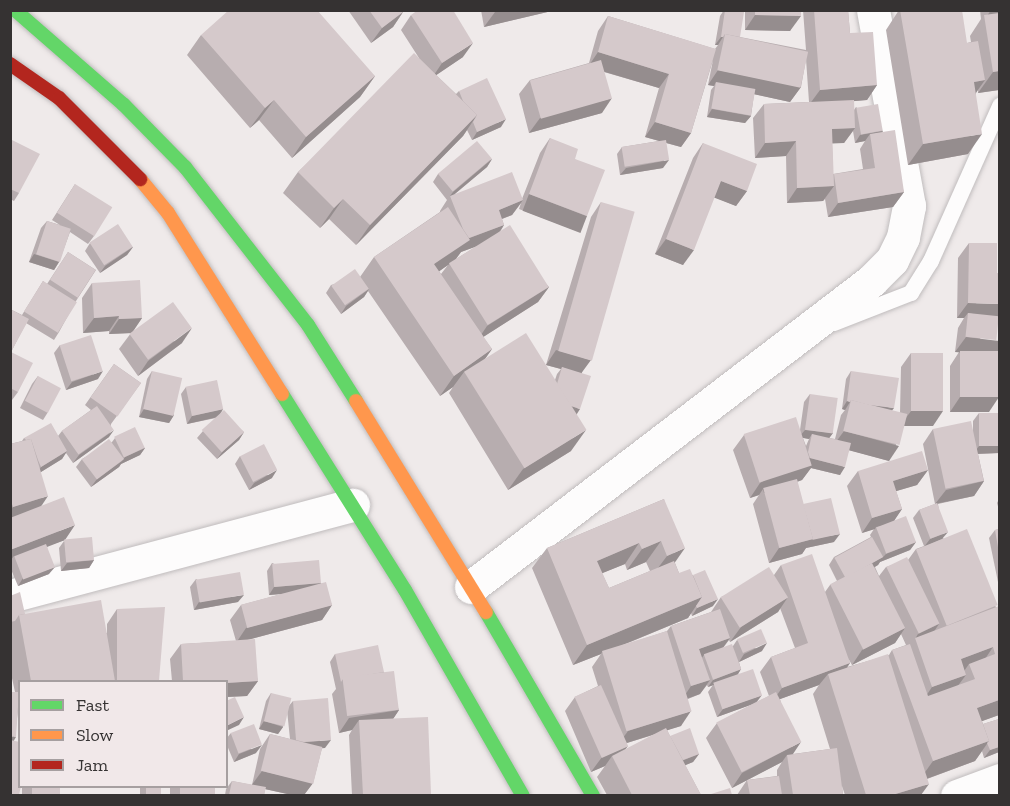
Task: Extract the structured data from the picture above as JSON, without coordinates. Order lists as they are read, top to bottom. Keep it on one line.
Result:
{"legend":["Fast","Slow","Jam"]}
